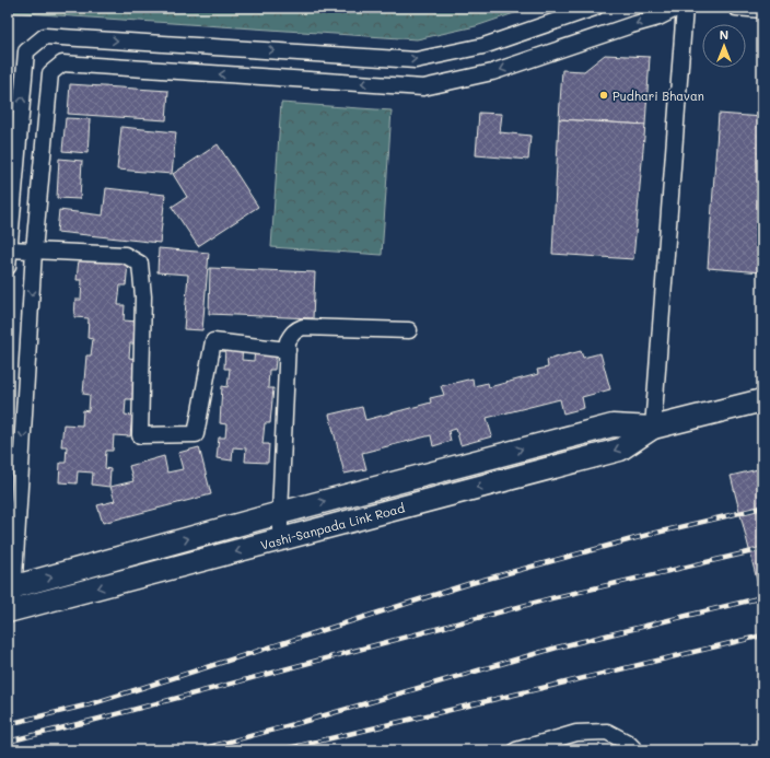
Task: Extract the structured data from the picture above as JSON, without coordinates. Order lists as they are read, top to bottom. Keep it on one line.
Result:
{"streets":{"main road":["Vashi-Sanpada Link Road"]},"places":["Pudhari Bhavan"],"north":"top"}
